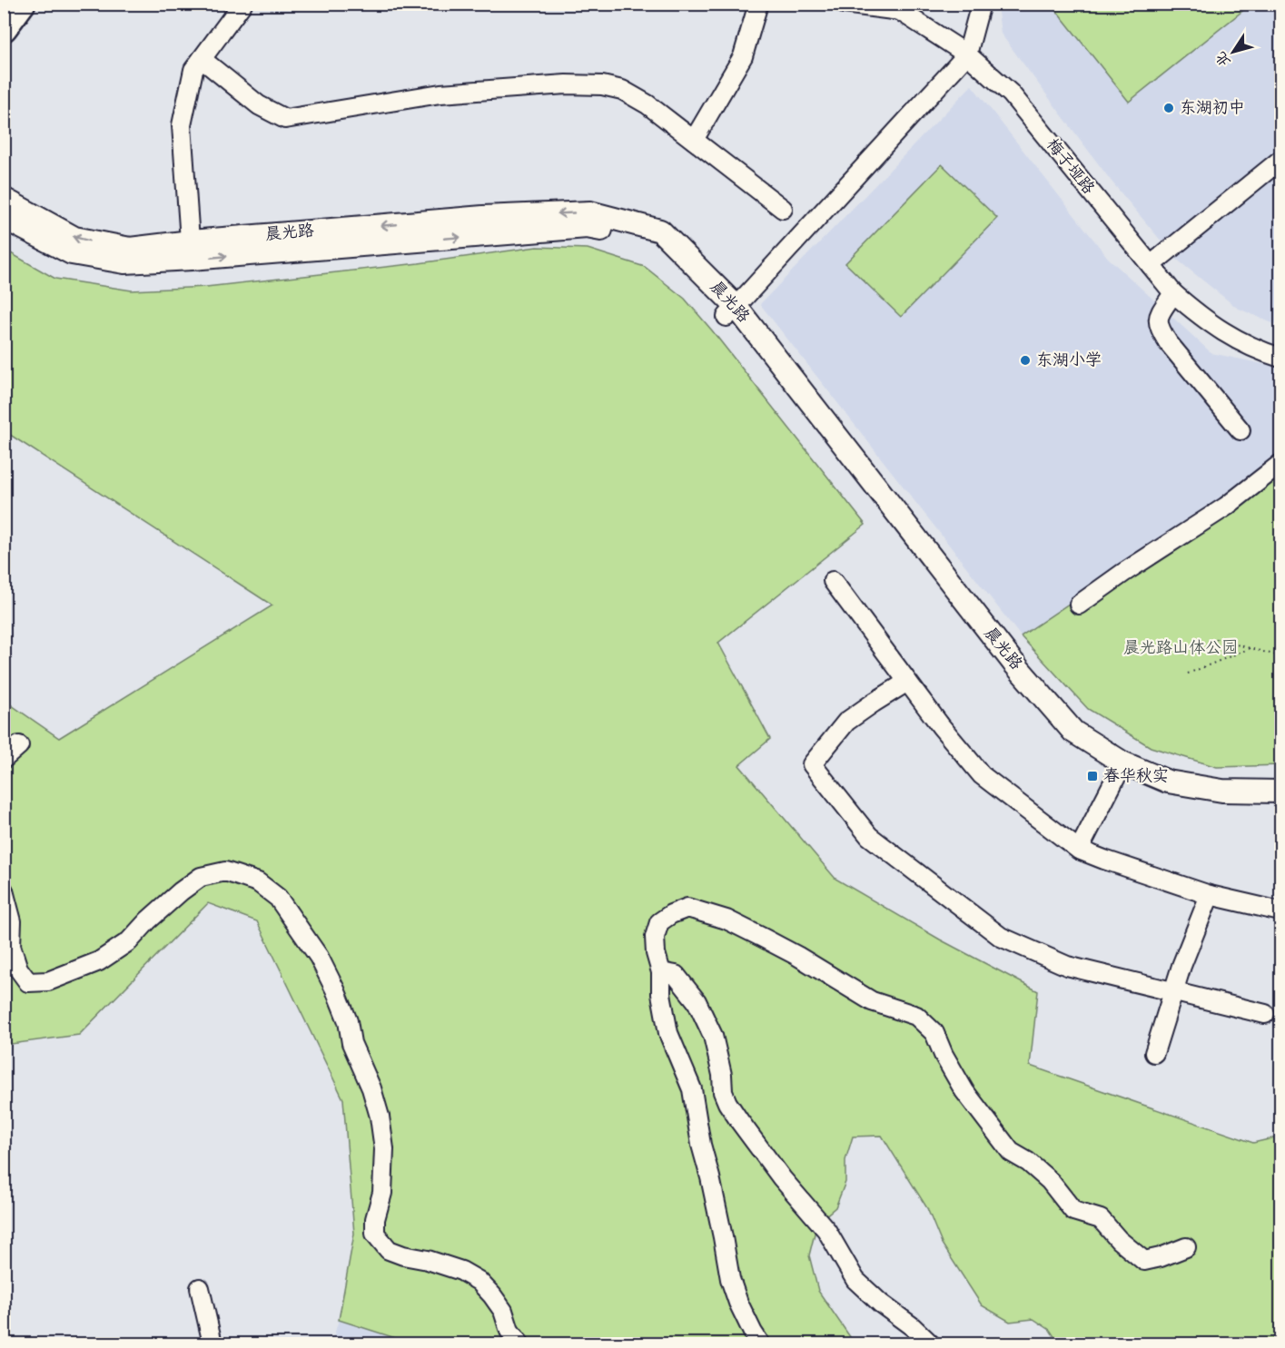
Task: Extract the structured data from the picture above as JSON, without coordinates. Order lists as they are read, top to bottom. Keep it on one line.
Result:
{"streets":{"main road":["晨光路"],"street":["梅子垭路"]},"parks":["晨光路山体公园"],"places":{"other":["东湖初中","东湖小学"],"transit":["春华秋实"]},"north":"bottom left"}
